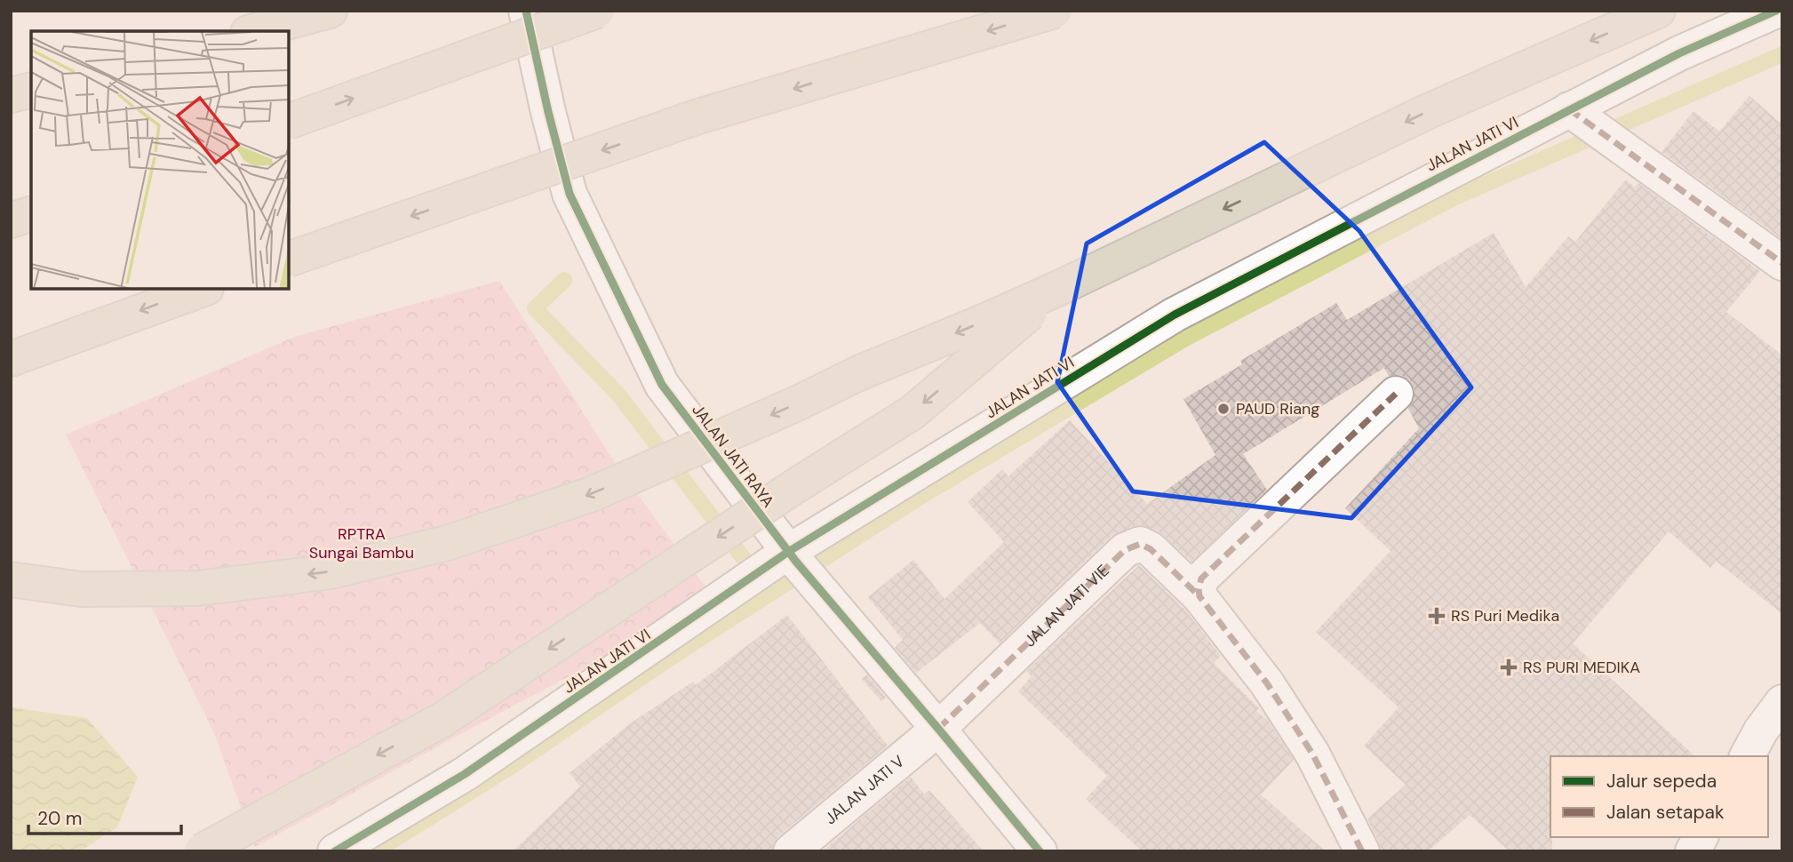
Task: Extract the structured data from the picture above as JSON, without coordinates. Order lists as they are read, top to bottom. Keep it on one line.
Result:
{"streets":{"street":["JALAN JATI VI","JALAN JATI RAYA","JALAN JATI VIE","JALAN JATI V"]},"crossings":[["JALAN JATI VI","JALAN JATI RAYA"],["JALAN JATI RAYA","JALAN JATI VIE"],["JALAN JATI RAYA","JALAN JATI V"],["JALAN JATI VIE","JALAN JATI V"]],"parks":["RPTRA Sungai Bambu"],"places":{"other":["PAUD Riang"],"health":["RS Puri Medika","RS PURI MEDIKA"]},"legend":["Jalur sepeda","Jalan setapak"],"scale_bar":"20 m"}
